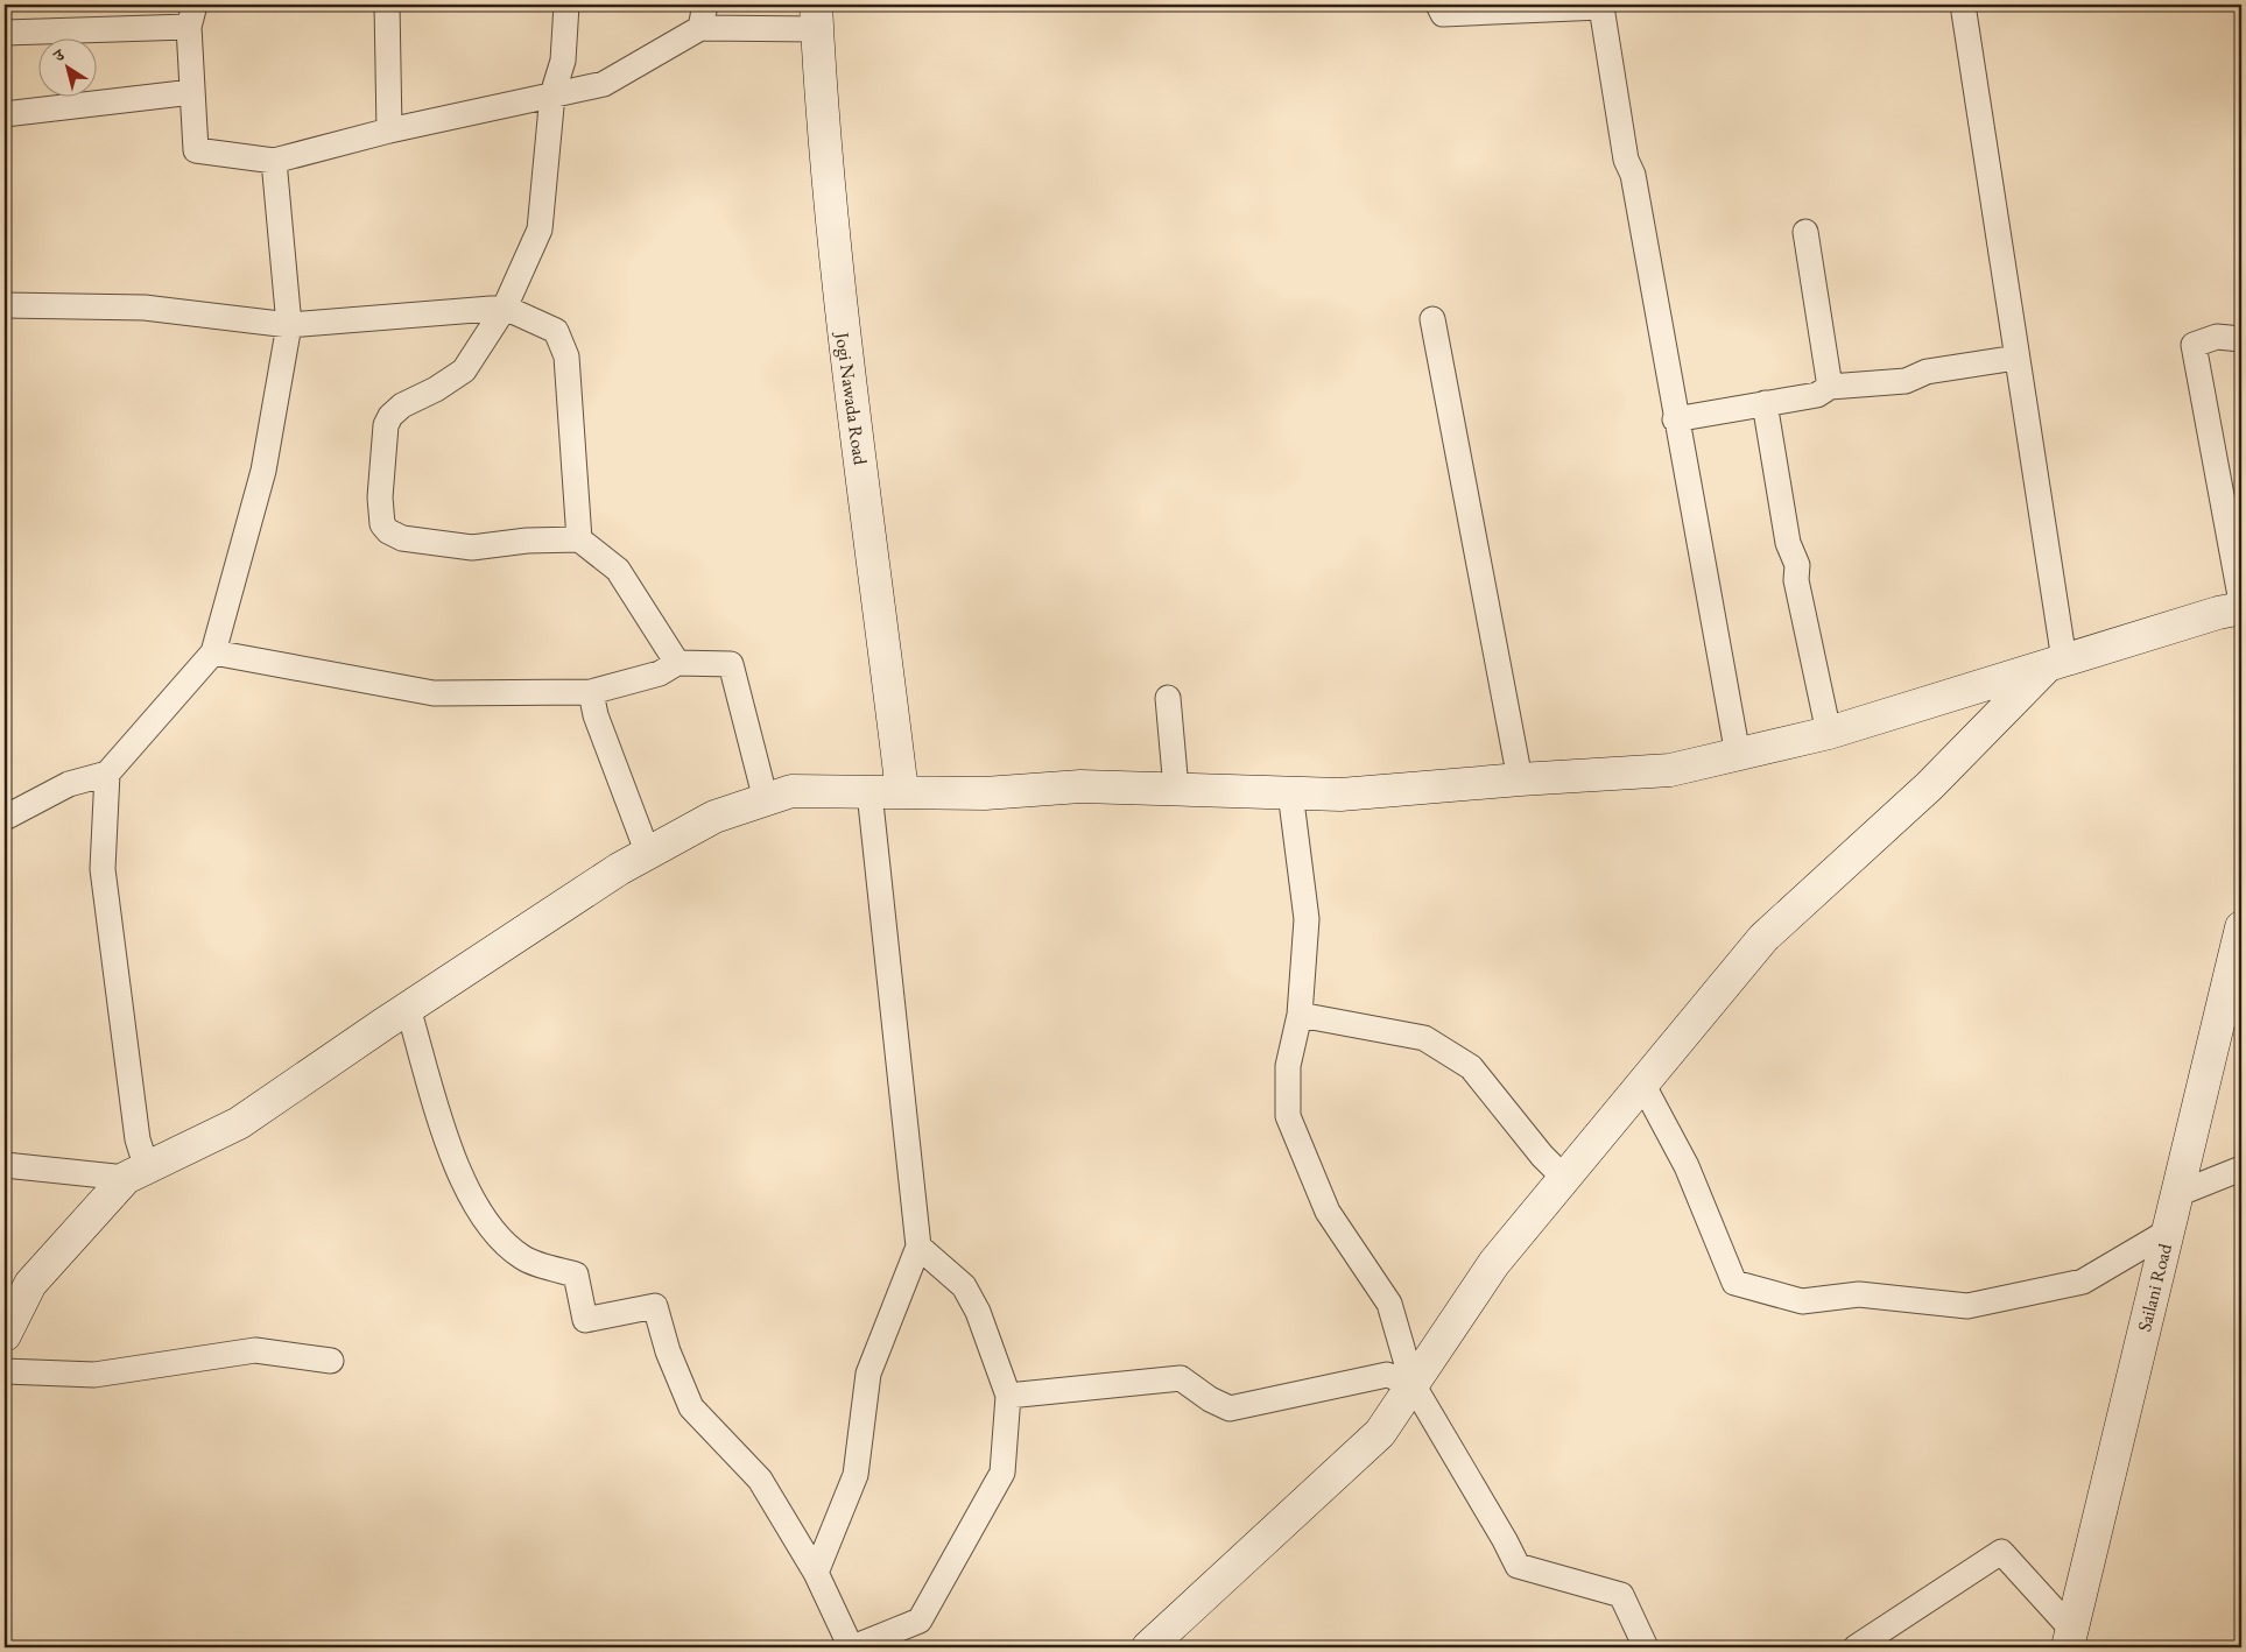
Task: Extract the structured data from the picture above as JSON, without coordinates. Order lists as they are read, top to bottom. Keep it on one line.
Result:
{"streets":{"street":["Jogi Nawada Road","Sailani Road"]},"north":"top left"}
